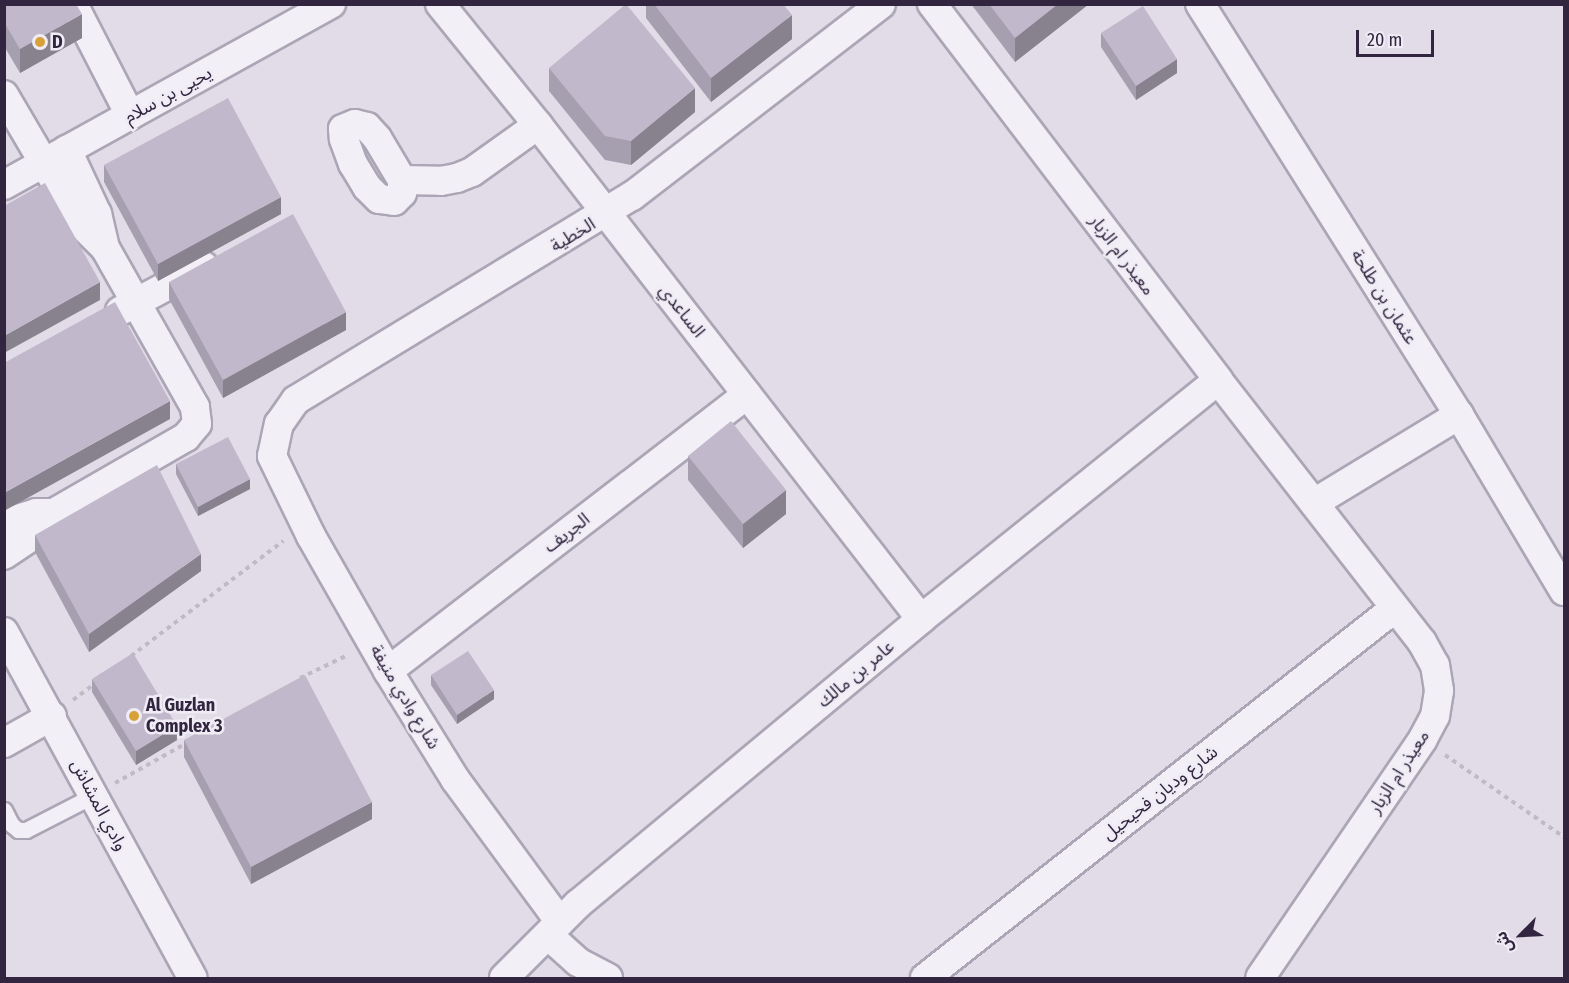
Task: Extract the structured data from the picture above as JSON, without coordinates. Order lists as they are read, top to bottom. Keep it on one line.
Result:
{"streets":{"street":["يحيى بن سلام","الخطية","معيذر ام الزبار","عثمان بن طلحة","الساعدي","الجريف","عامر بن مالك","شارع وادي منيفة","شارع وديان فحيحيل","وادي المشاش"]},"crossings":[["الخطية","الساعدي"],["الخطية","شارع وادي منيفة"],["معيذر ام الزبار","عامر بن مالك"],["معيذر ام الزبار","شارع وديان فحيحيل"],["الساعدي","الجريف"],["الساعدي","عامر بن مالك"],["الجريف","شارع وادي منيفة"],["عامر بن مالك","شارع وادي منيفة"]],"places":["D","Al Guzlan Complex 3"],"scale_bar":"20 m","north":"bottom left"}
